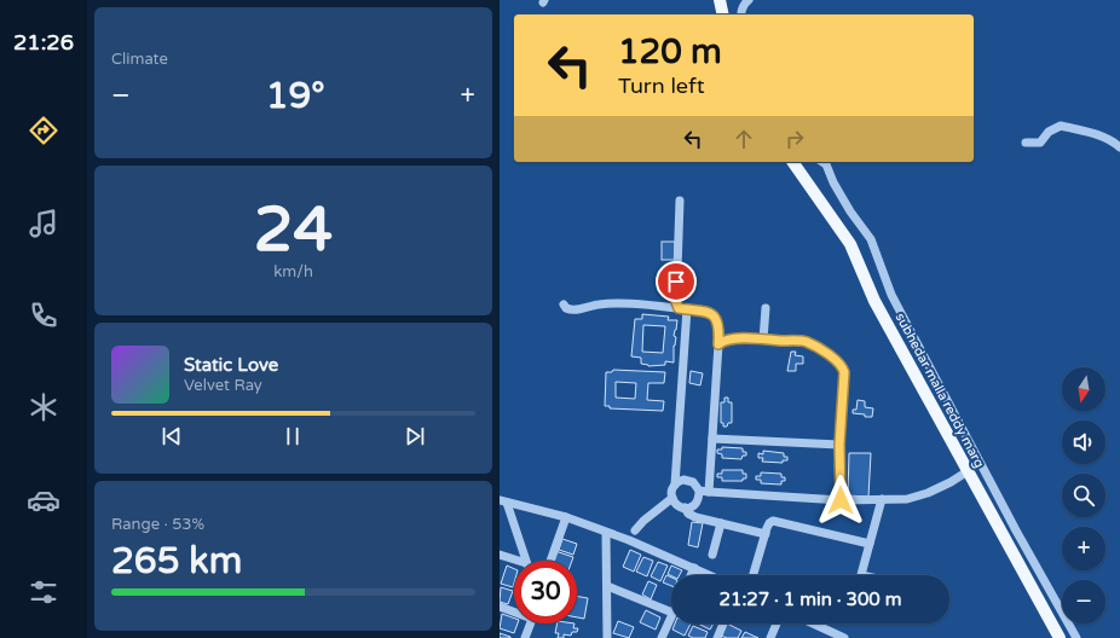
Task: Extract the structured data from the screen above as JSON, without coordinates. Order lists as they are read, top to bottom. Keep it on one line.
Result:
{"streets":{"main road":["subhedar malla reddy marg"]},"north":"bottom","page":{"tabs":"21:26","tile":["Climate",["24","km/h"],["Range · 53%","265 km"]],"turn":["120 m","Turn left"],"heat":["−","19°","+"],"song":["Static Love","Velvet Ray"],"map_buttons":["+","−"],"limit":"30","trip":"21:27 · 1 min · 300 m"}}
